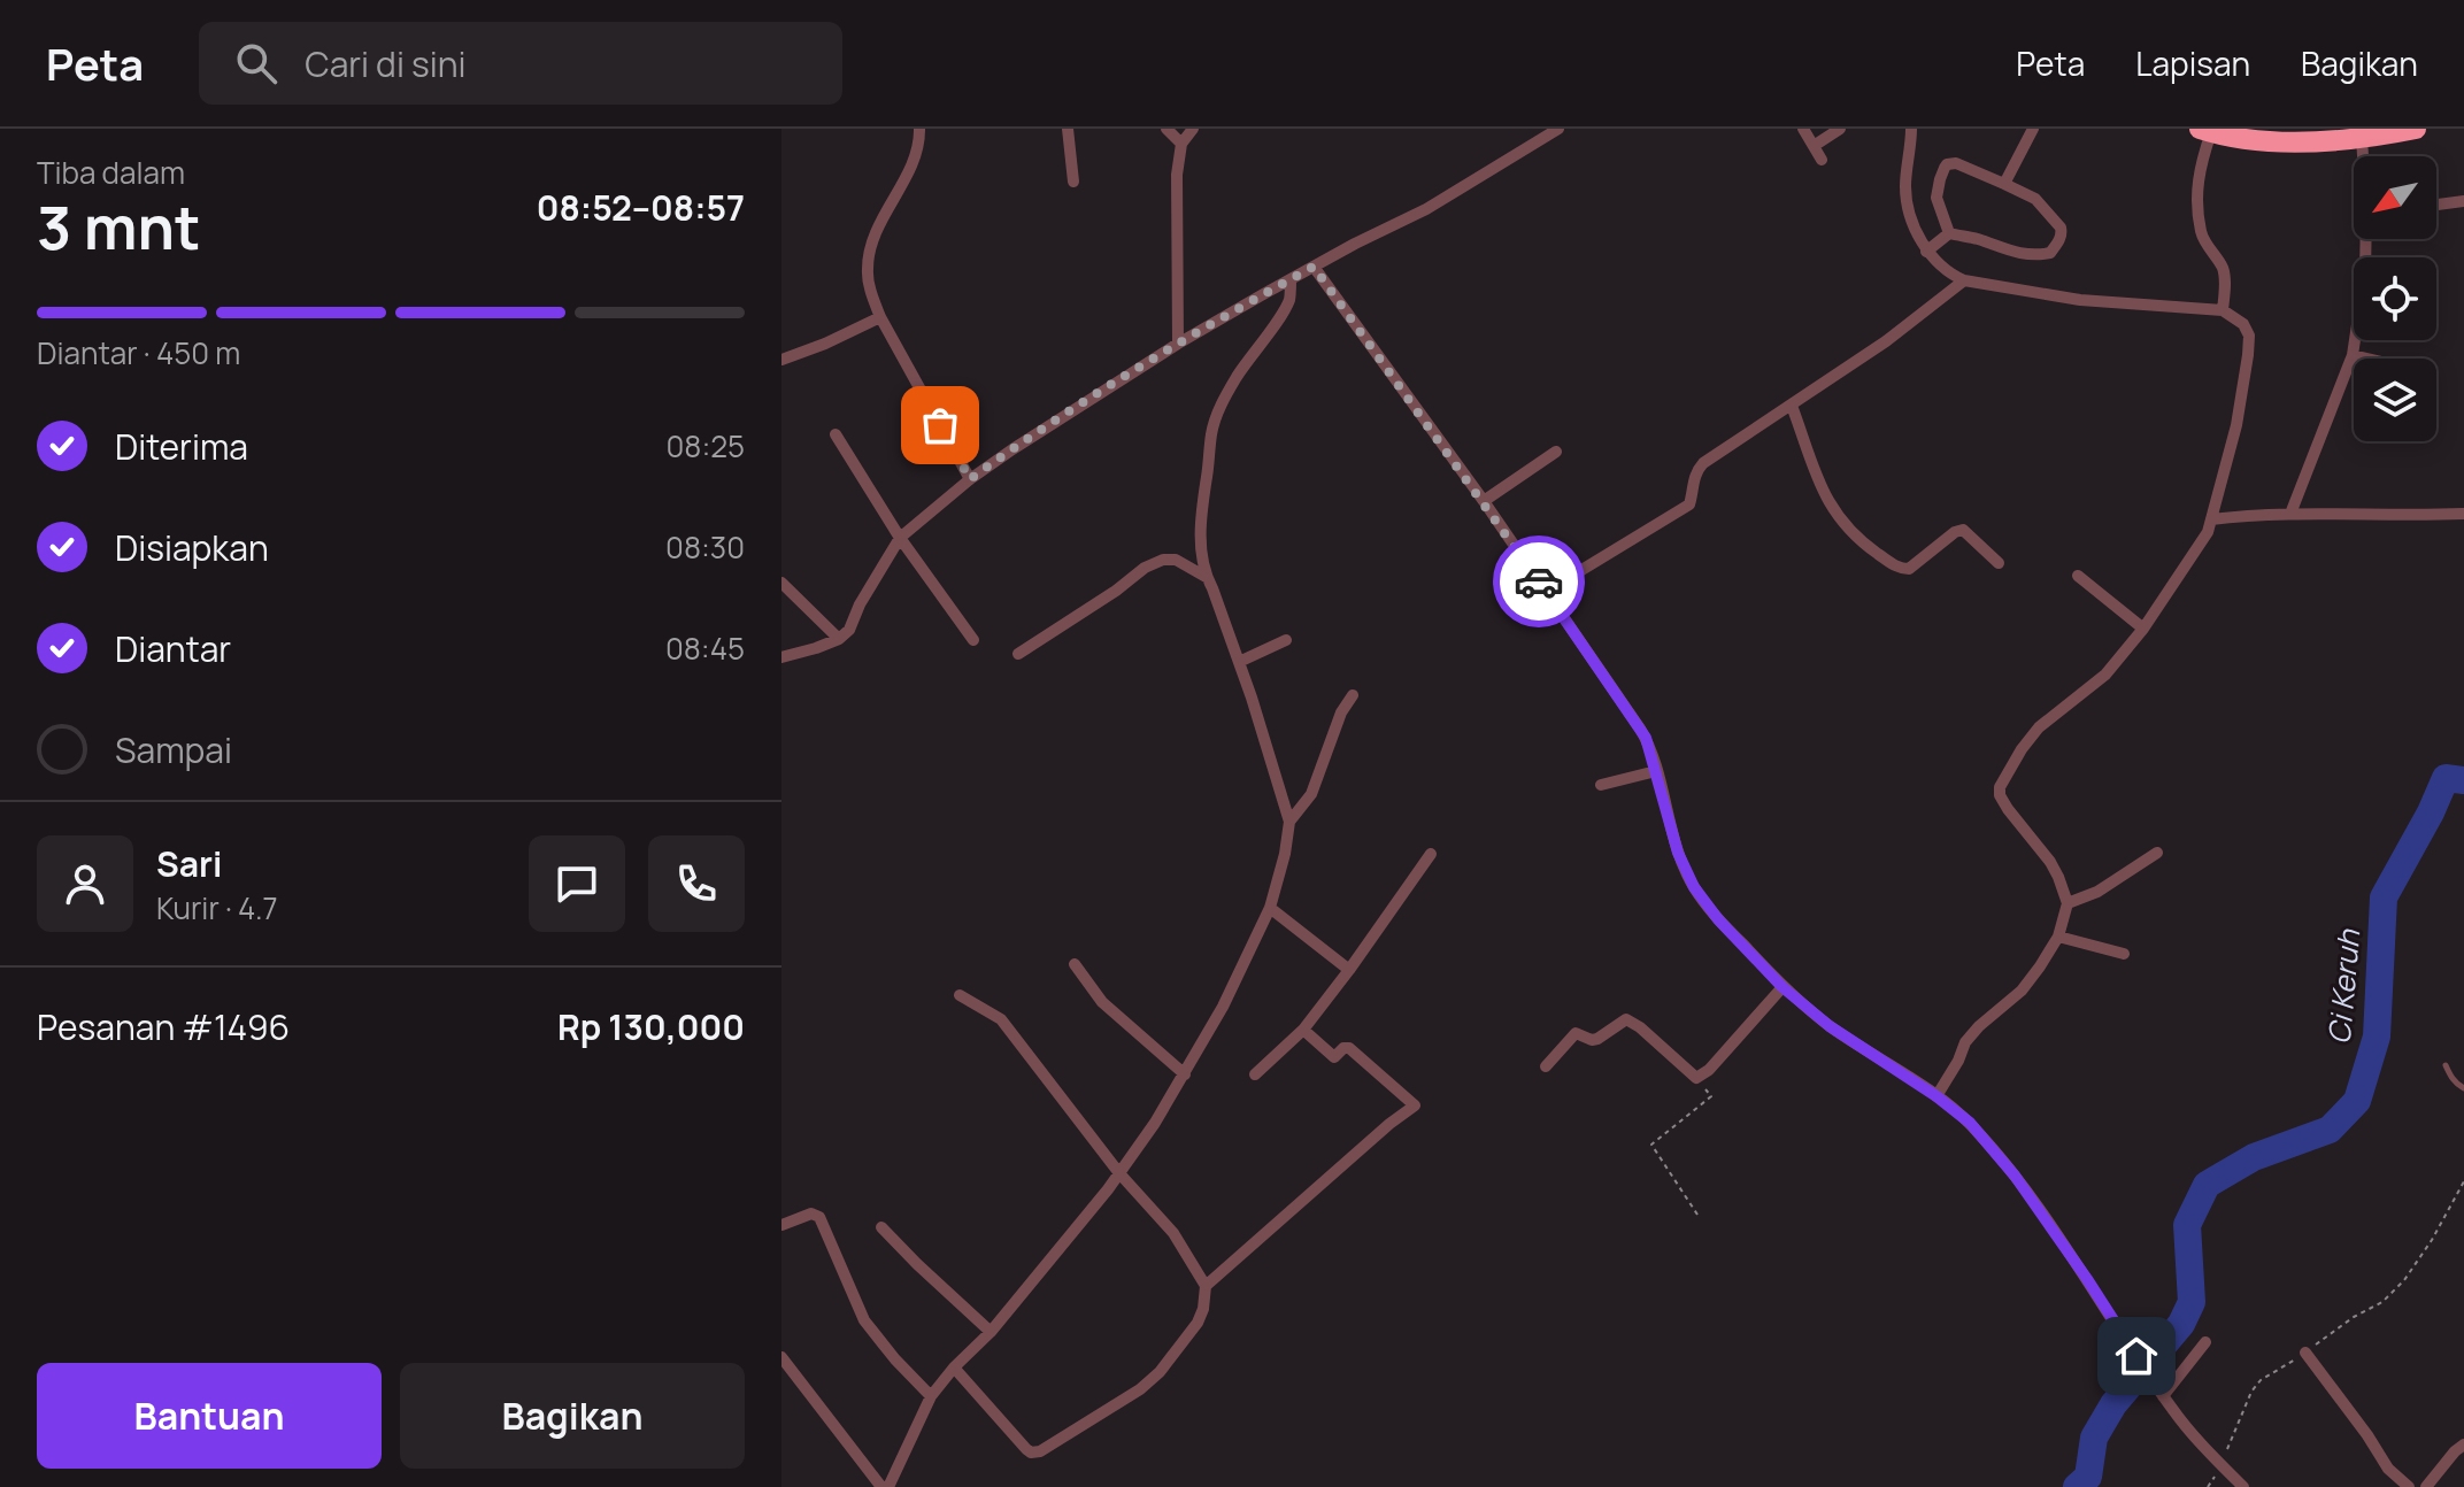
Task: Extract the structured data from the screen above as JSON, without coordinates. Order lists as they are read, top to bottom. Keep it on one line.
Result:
{"water":["Ci Keruh"],"north":"bottom left","page":{"header":"Peta","search":"Cari di sini","nav":["Peta","Lapisan","Bagikan"],"heading":["3 mnt","Tiba dalam","08:52–08:57"],"panel":["Sari","Kurir · 4.7","Pesanan #1496","Rp 130,000"],"bar":"Diantar · 450 m","list":[["Diterima","08:25"],["Disiapkan","08:30"],["Diantar","08:45"],"Sampai"],"buttons":["Bantuan","Bagikan"]}}
